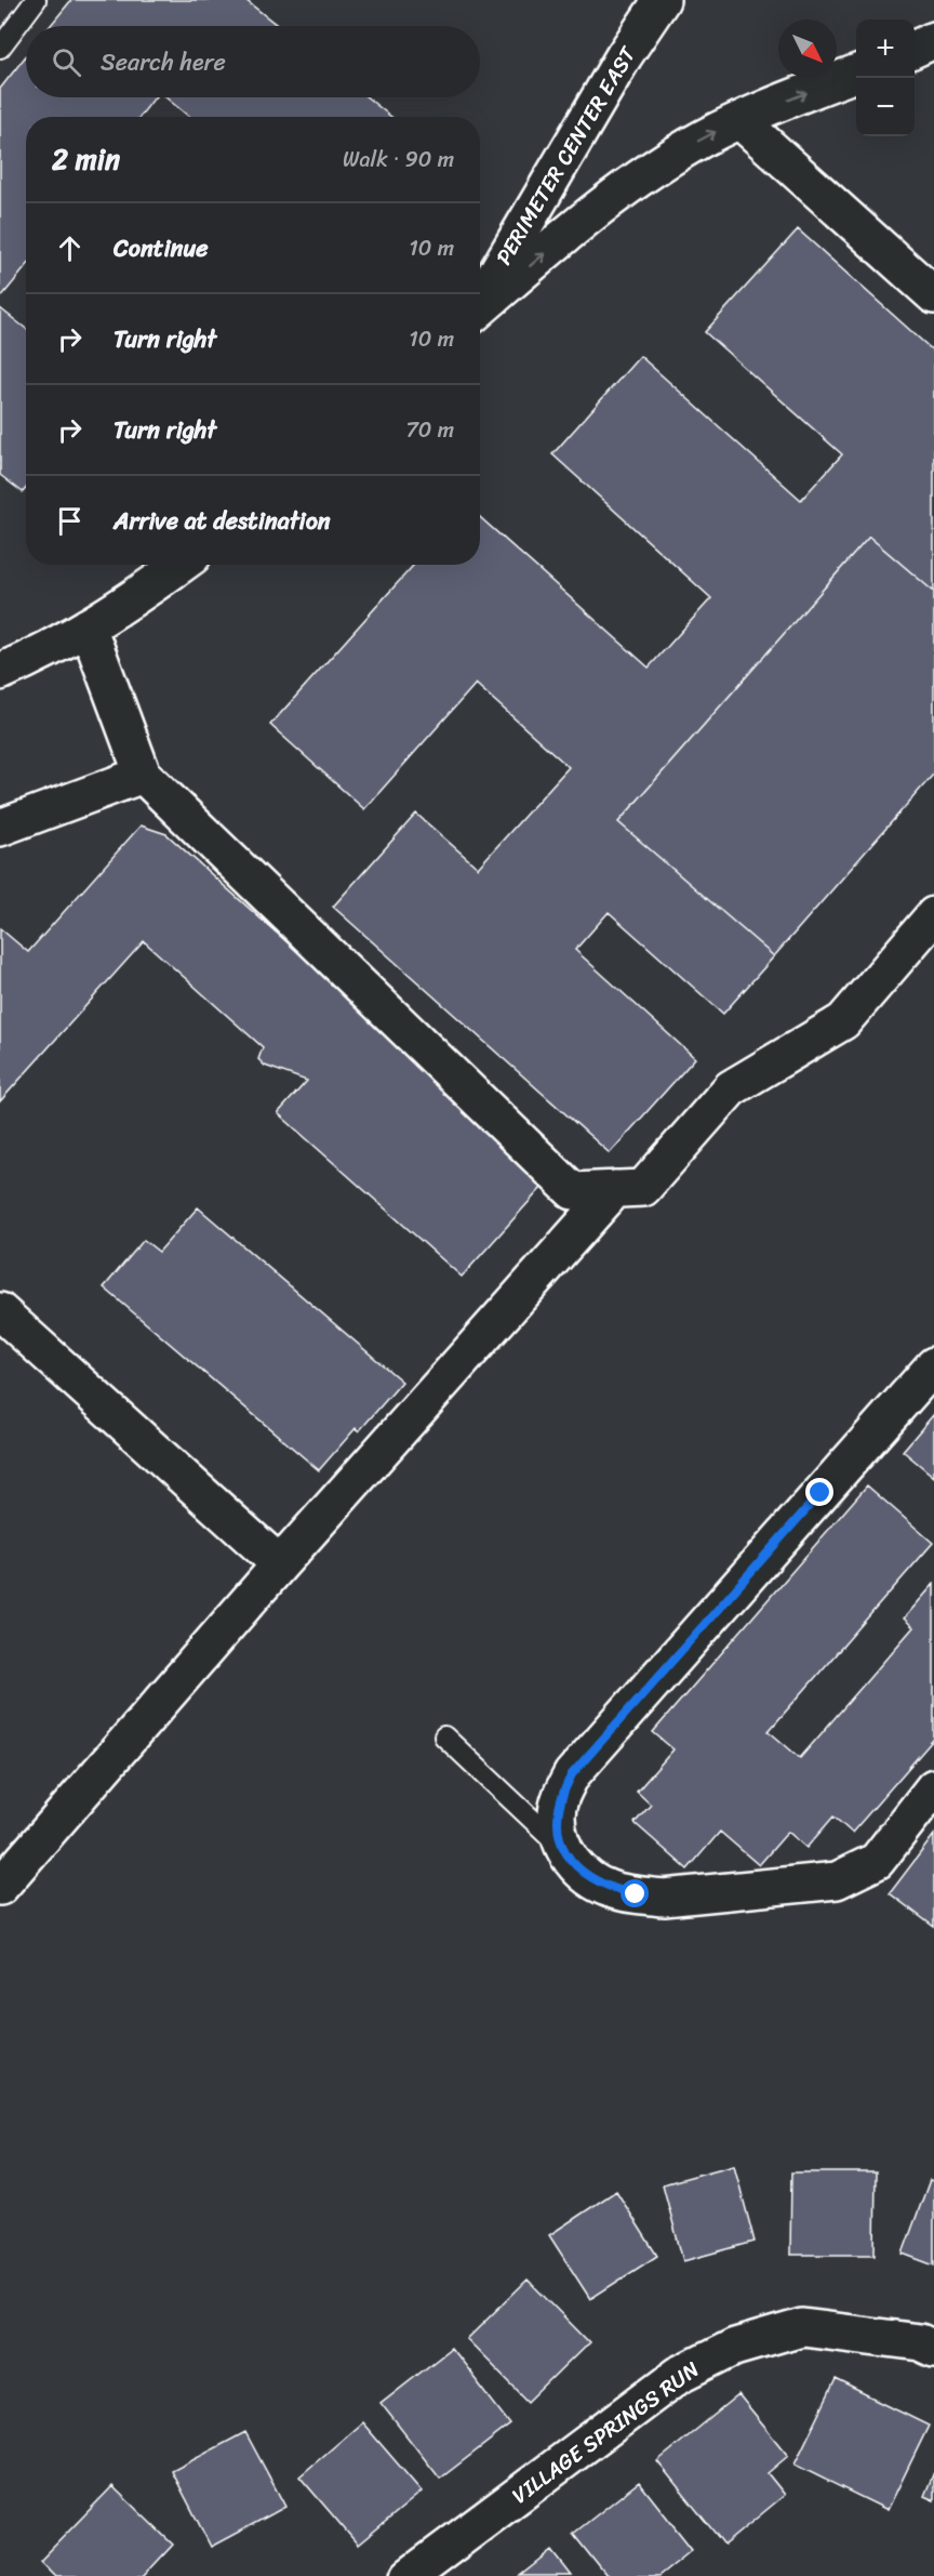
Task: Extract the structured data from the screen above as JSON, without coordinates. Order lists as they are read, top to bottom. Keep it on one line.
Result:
{"streets":{"street":["PERIMETER CENTER EAST","VILLAGE SPRINGS RUN"]},"one_way":["PERIMETER CENTER EAST"],"north":"bottom right","page":{"map_buttons":["+","−"],"search":"Search here","heading":["2 min","Walk · 90 m"],"list":[["Continue","10 m"],["Turn right","10 m"],["Turn right","70 m"],"Arrive at destination"]}}
